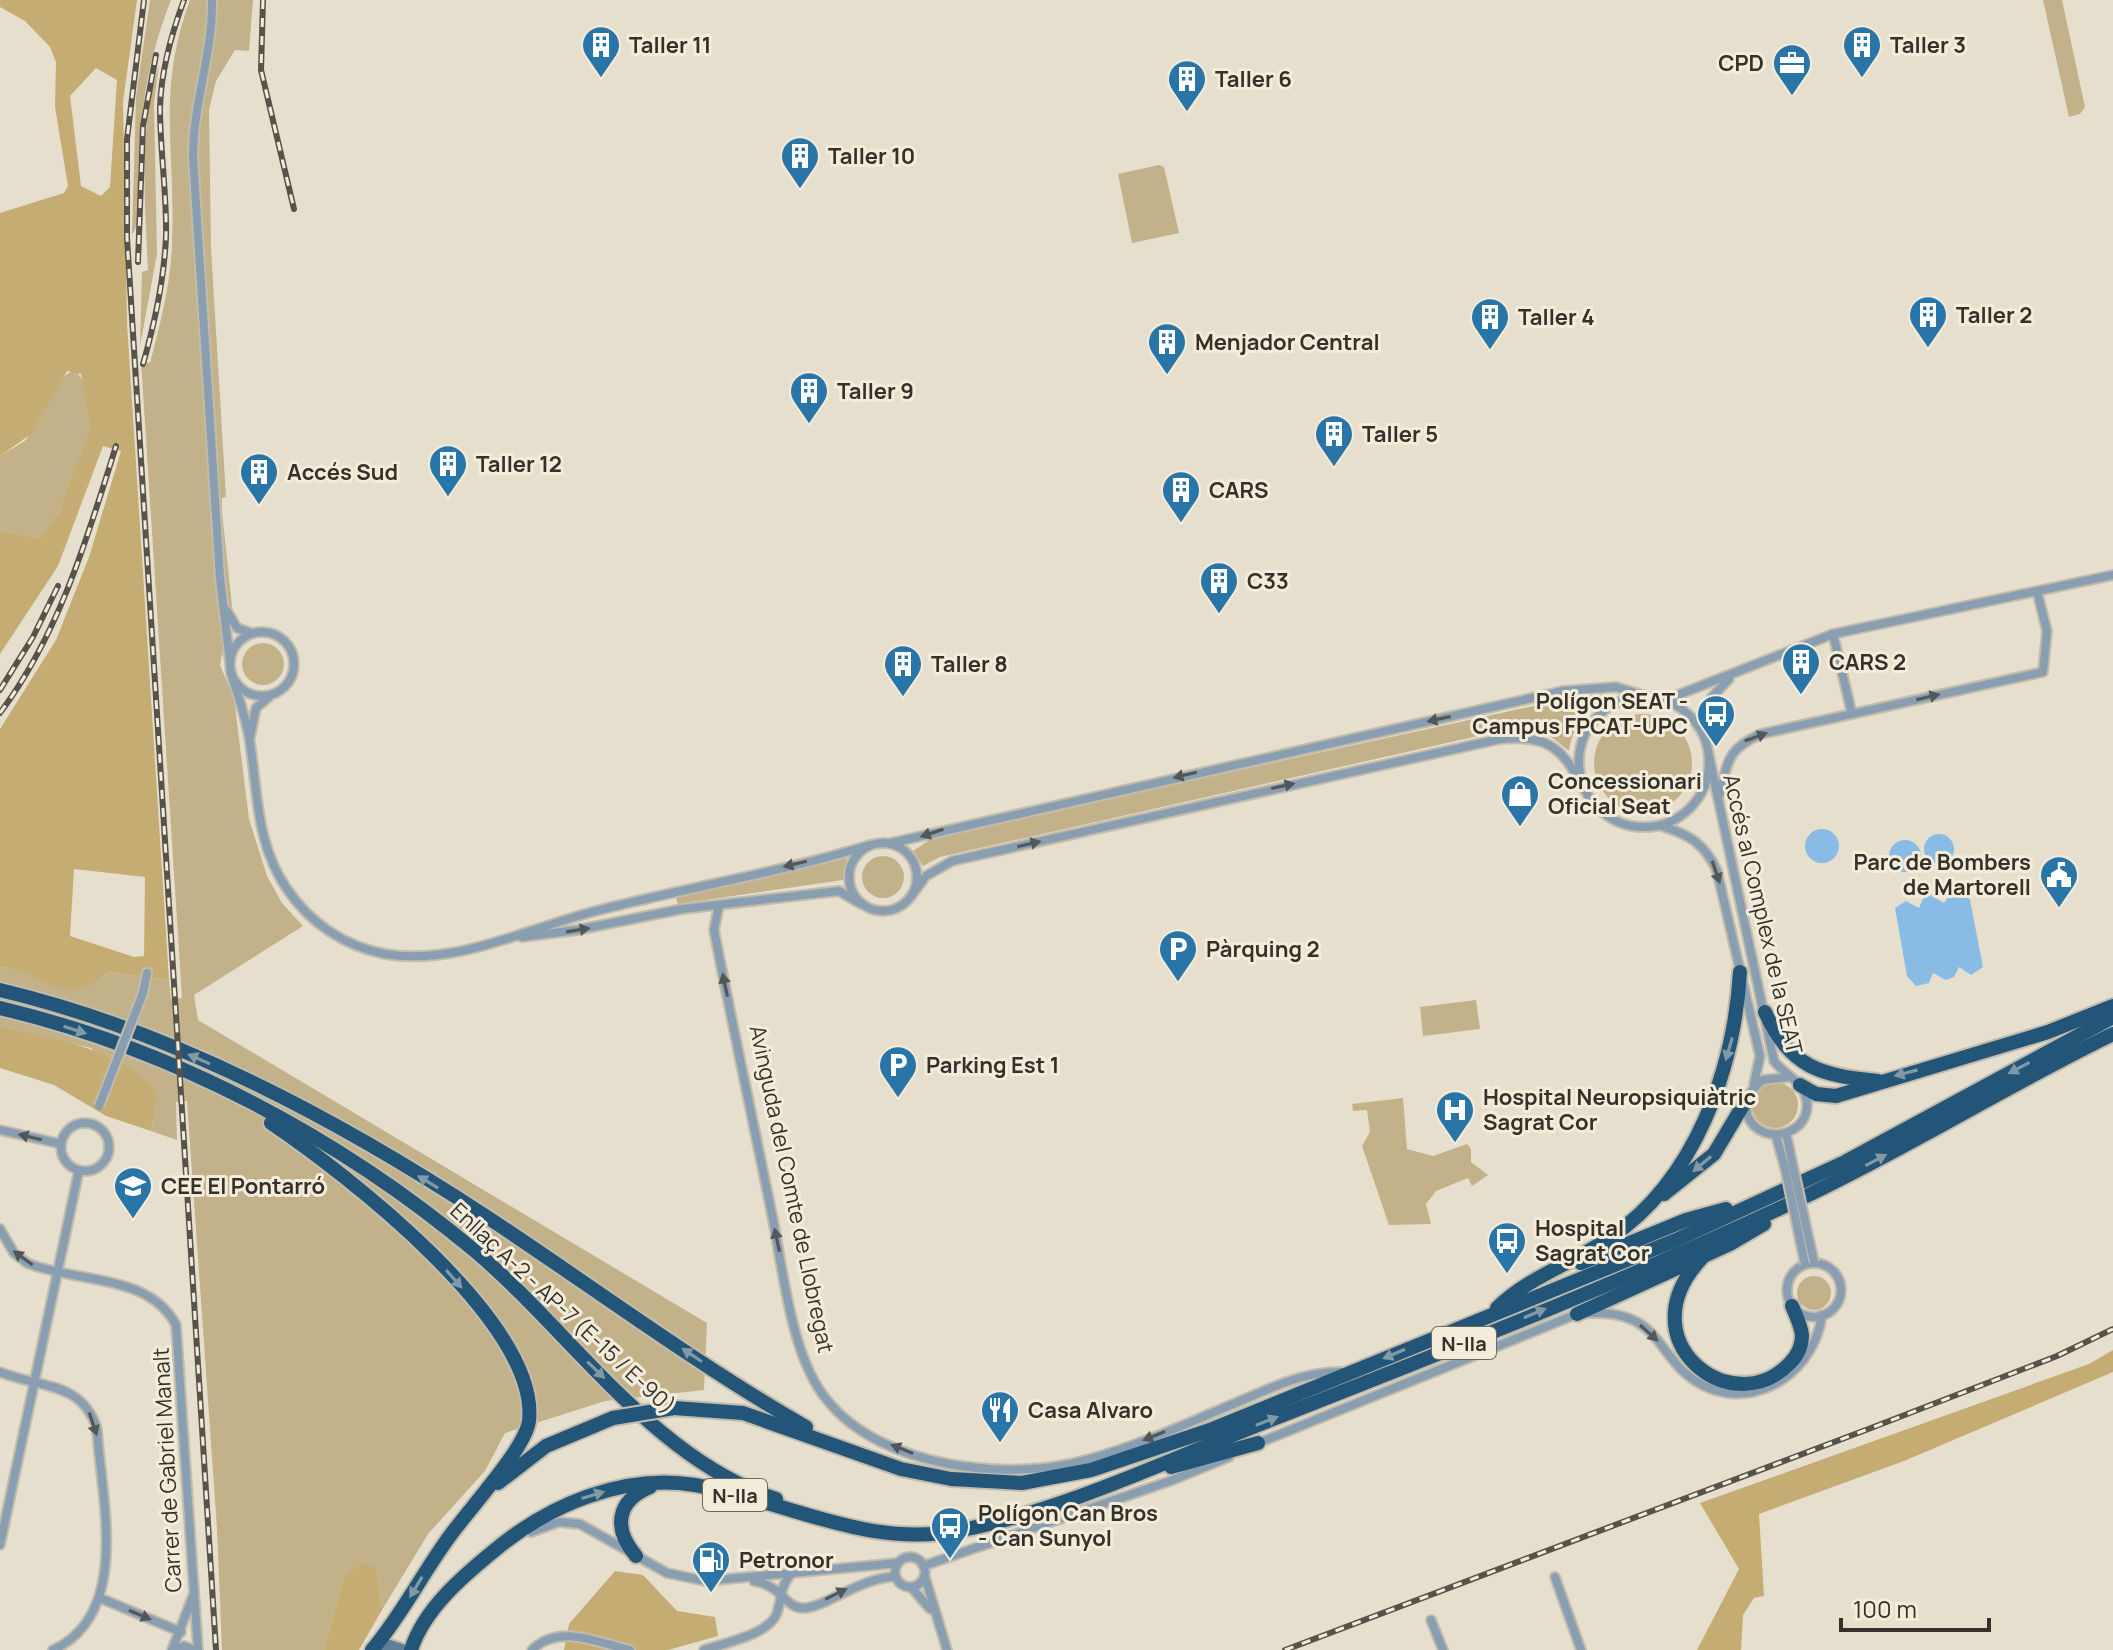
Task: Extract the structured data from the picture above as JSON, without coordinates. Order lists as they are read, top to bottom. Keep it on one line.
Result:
{"streets":{"highway":["Enllaç A-2 - AP-7 (E-15 / E-90)","N-IIa"],"street":["Accés al Complex de la SEAT","Avinguda del Comte de Llobregat","Carrer de Gabriel Manalt"]},"crossings":[["Avinguda del Comte de Llobregat","N-IIa"],["Enllaç A-2 - AP-7 (E-15 / E-90)","N-IIa"]],"places":{"building":["Taller 11","Taller 3","Taller 6","Taller 10","Taller 2","Taller 4","Menjador Central","Taller 9","Taller 5","Taller 12","Accés Sud","CARS","C33","CARS 2","Taller 8"],"office":["CPD"],"bus stop":["Polígon SEAT - Campus FPCAT-UPC","Hospital Sagrat Cor","Polígon Can Bros - Can Sunyol"],"shop":["Concessionari Oficial Seat"],"public building":["Parc de Bombers de Martorell"],"parking":["Pàrquing 2","Parking Est 1"],"hospital":["Hospital Neuropsiquiàtric Sagrat Cor"],"school or university":["CEE El Pontarró"],"restaurant":["Casa Alvaro"],"fuel station":["Petronor"]},"scale_bar":"100 m"}
